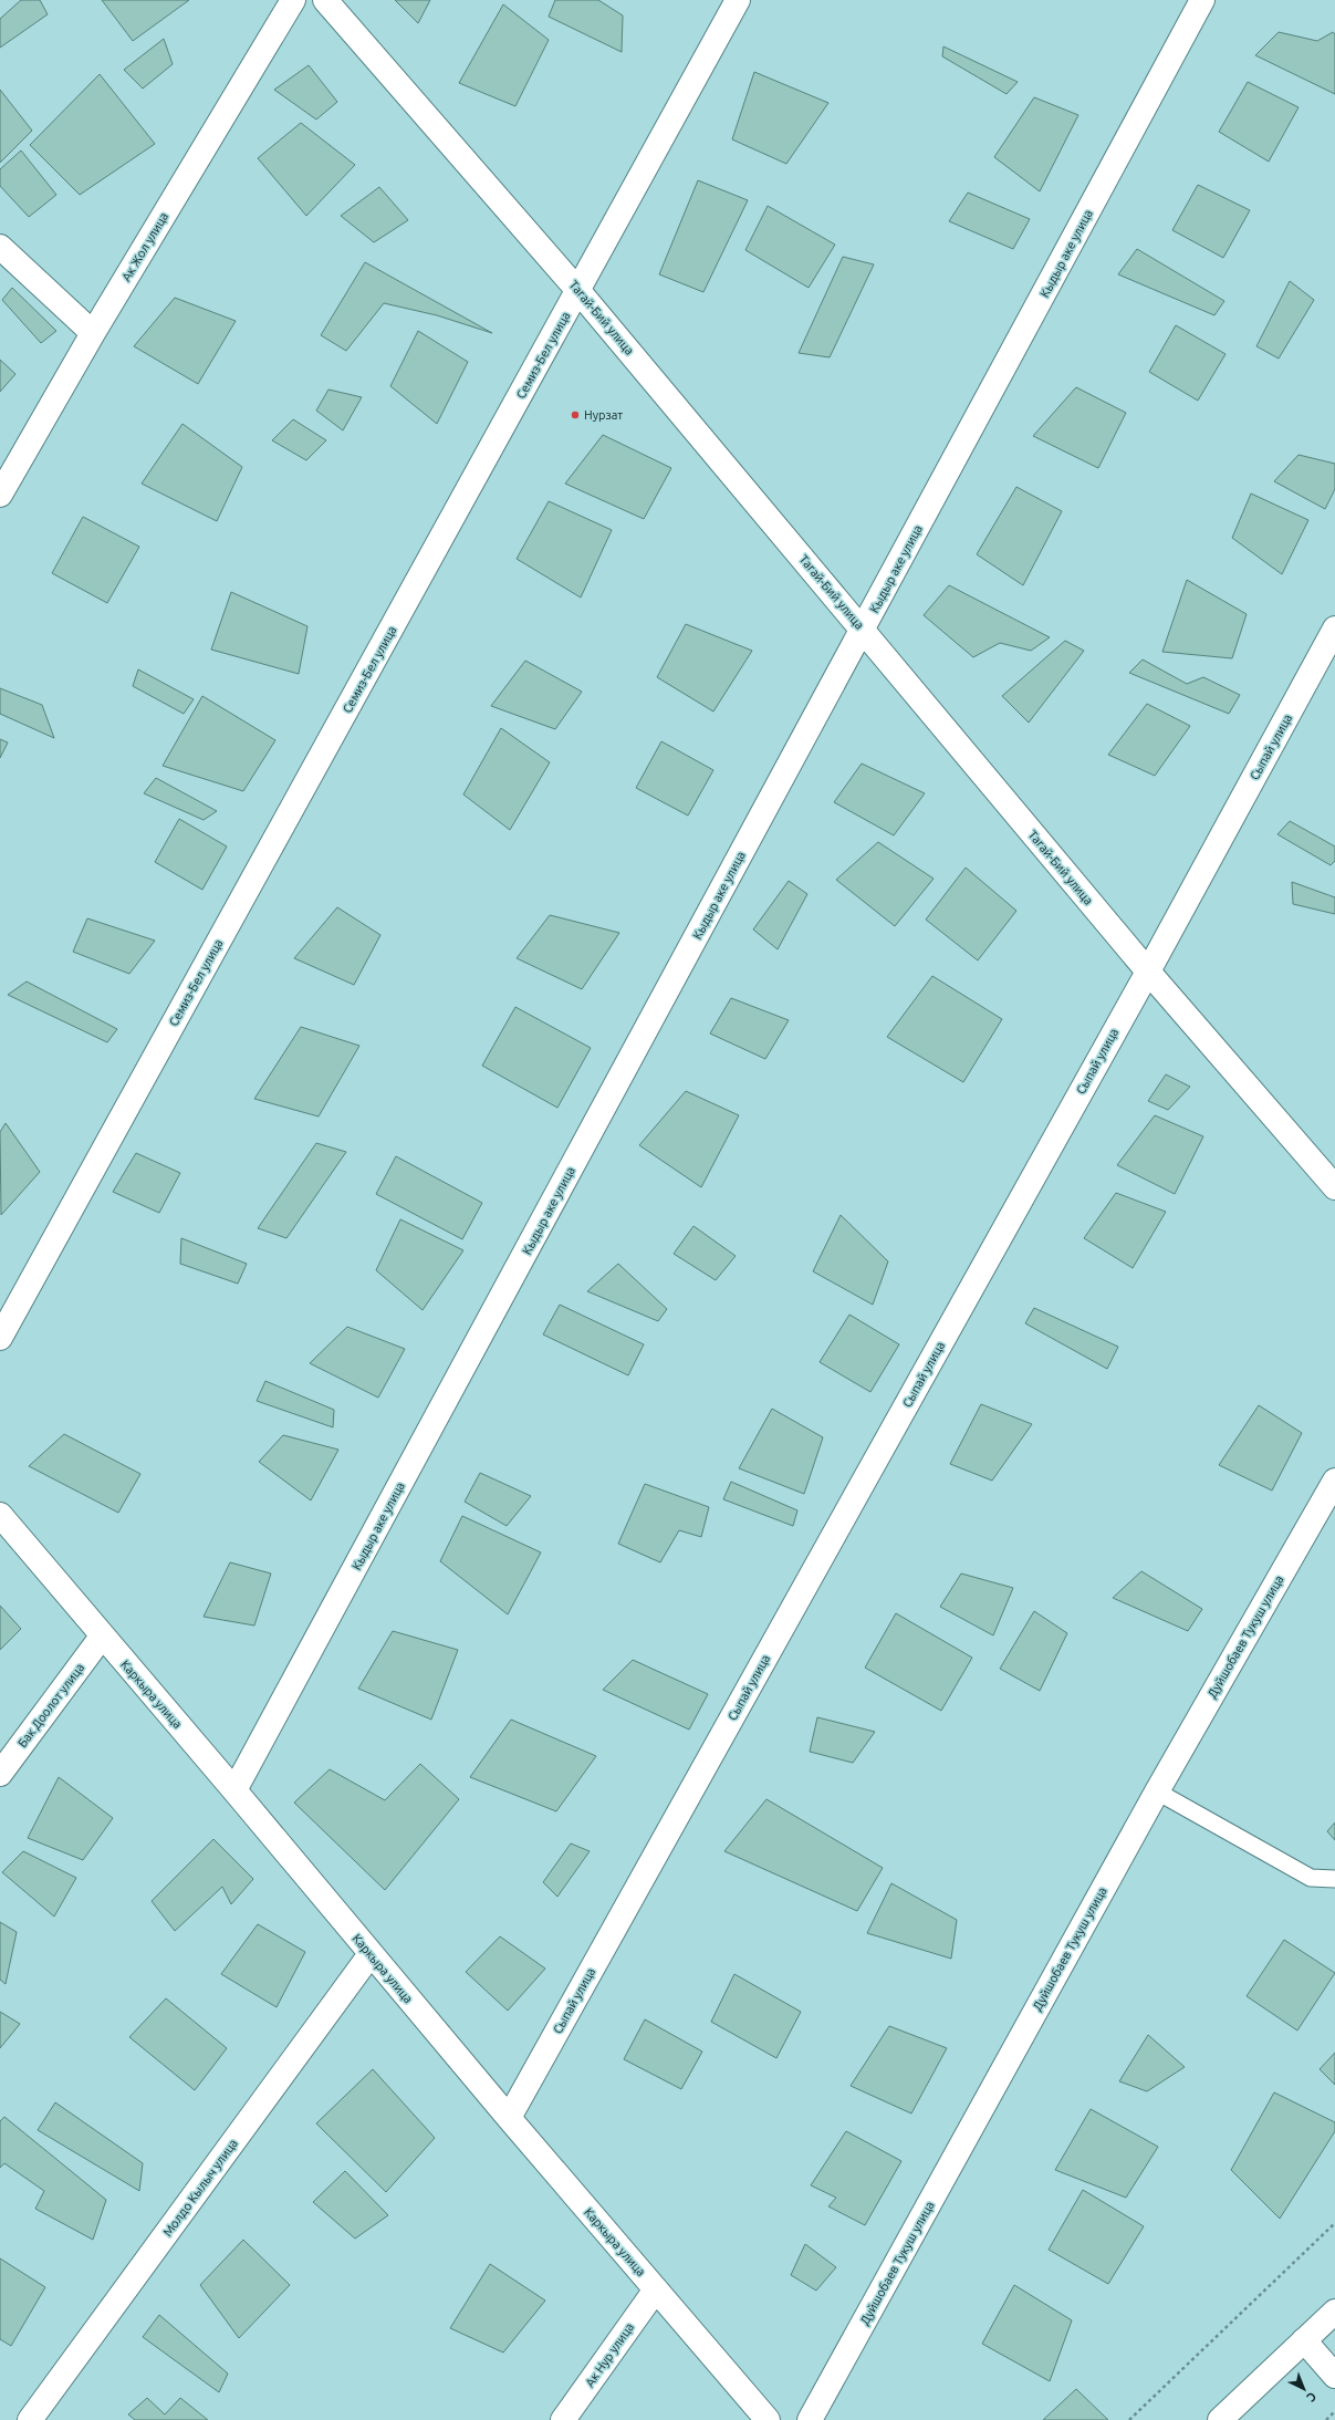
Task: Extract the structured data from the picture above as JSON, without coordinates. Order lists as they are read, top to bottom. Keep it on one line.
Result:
{"streets":{"street":["Ак Жол улица","Кыдыр аке улица","Тагай-Бий улица","Семиз-Бел улица","Сыпай улица","Дуйшобаев Тукуш улица","Каркыра улица","Бак Доолот улица","Молдо Кылыч улица","Ак Нур улица"]},"crossings":[["Кыдыр аке улица","Тагай-Бий улица"],["Кыдыр аке улица","Каркыра улица"],["Тагай-Бий улица","Семиз-Бел улица"],["Тагай-Бий улица","Сыпай улица"],["Сыпай улица","Каркыра улица"],["Каркыра улица","Бак Доолот улица"],["Каркыра улица","Молдо Кылыч улица"],["Каркыра улица","Ак Нур улица"]],"places":["Нурзат"],"north":"bottom right"}
